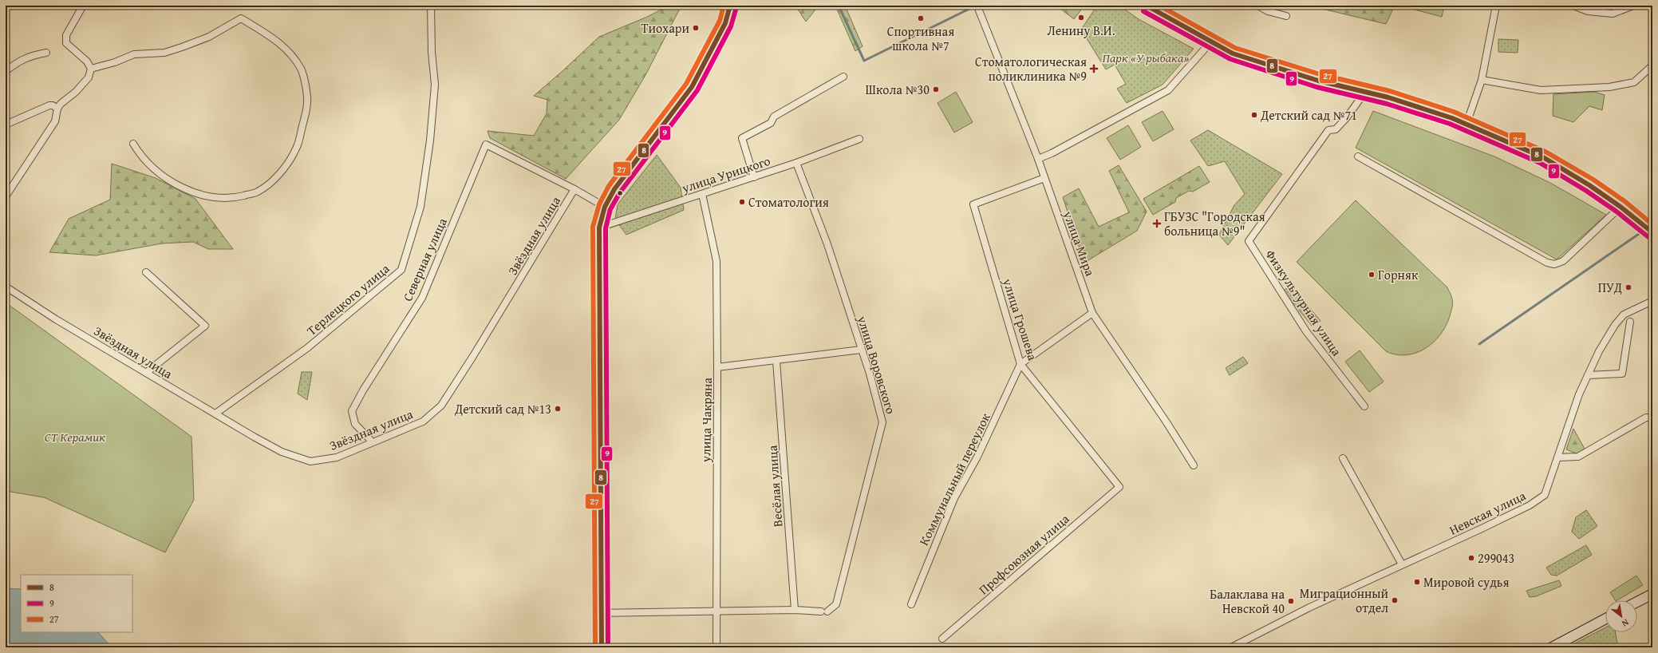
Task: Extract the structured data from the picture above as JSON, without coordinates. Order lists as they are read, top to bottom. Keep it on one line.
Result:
{"streets":{"street":["улица Урицкого","Звёздная улица","улица Мира","Северная улица","Терлецкого улица","Физкультурная улица","улица Грошева","улица Воровского","улица Чакряна","Коммунальный переулок","Весёлая улица","Невская улица","Профсоюзная улица"]},"crossings":[["улица Урицкого","улица Воровского"],["улица Урицкого","улица Чакряна"],["Звёздная улица","Северная улица"],["Звёздная улица","Терлецкого улица"],["улица Мира","улица Грошева"],["улица Грошева","Коммунальный переулок"],["улица Грошева","Профсоюзная улица"],["улица Воровского","Весёлая улица"]],"parks":["Парк «У рыбака»","СТ Керамик"],"places":{"other":["Ленину В.И.","Спортивная школа №7","Тиохари","Школа №30","Детский сад №71","Стоматология","Горняк","ПУД","Детский сад №13","299043","Мировой судья","Миграционный отдел","Балаклава на Невской 40"],"health":["Стоматологическая поликлиника №9","ГБУЗС \"Городская больница №9\""]},"lines":["transit line 8","transit line 27","transit line 9"],"legend":["8","9","27"],"north":"bottom right"}
